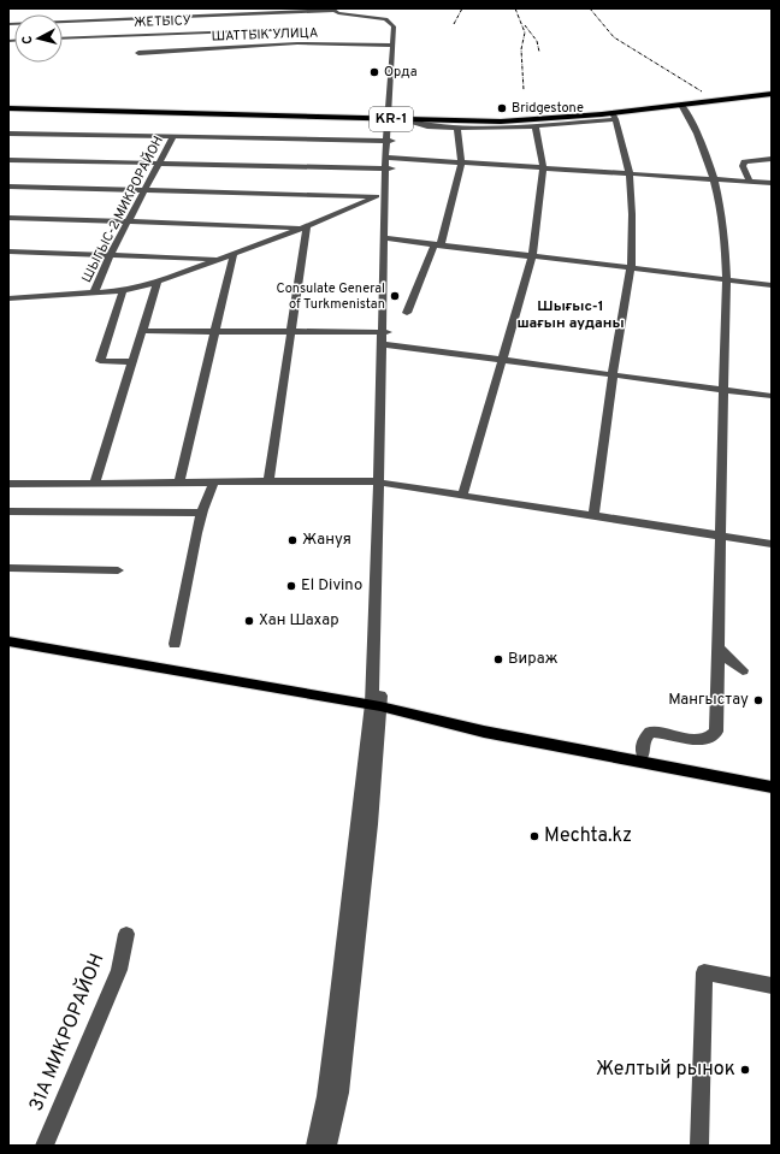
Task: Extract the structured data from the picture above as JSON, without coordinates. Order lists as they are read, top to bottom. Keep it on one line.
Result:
{"streets":{"main road":["KR-1"],"street":["ЖЕТЫСУ","ШАТТЫК УЛИЦА","ШЫГЫС-2 МИКРОРАЙОН","31А МИКРОРАЙОН"]},"crossings":[["ЖЕТЫСУ","ШАТТЫК УЛИЦА"]],"districts":["Шығыс-1 шағын ауданы"],"places":["Орда","Bridgestone","Consulate General of Turkmenistan","Жануя","El Divino","Хан Шахар","Вираж","Мангыстау","Mechta.kz","Желтый рынок"],"north":"left"}
